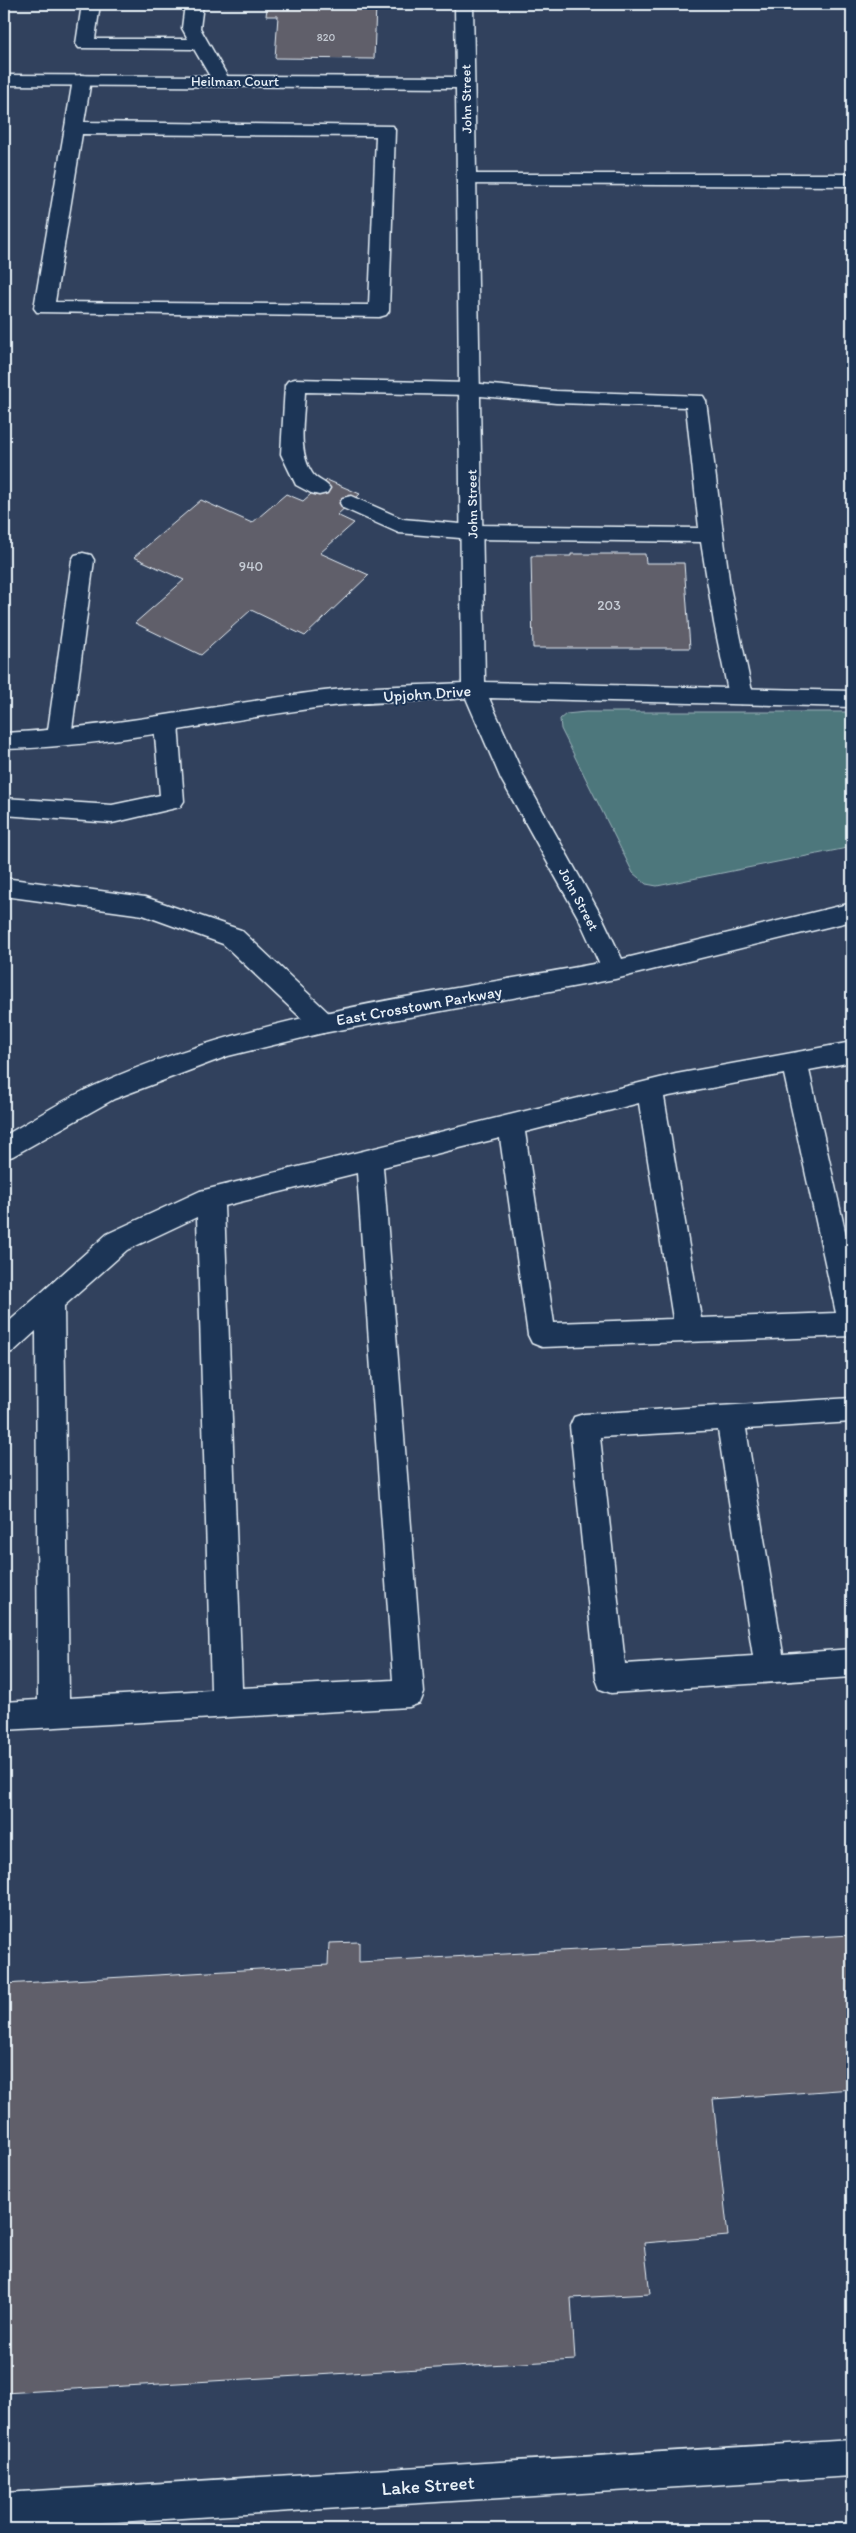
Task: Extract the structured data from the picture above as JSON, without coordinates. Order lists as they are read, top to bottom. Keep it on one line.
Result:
{"streets":{"street":["Heilman Court","John Street","Upjohn Drive","East Crosstown Parkway","Lake Street"]},"crossings":[["Heilman Court","John Street"],["John Street","Upjohn Drive"],["John Street","East Crosstown Parkway"]],"house_numbers":["820","940","203"]}
